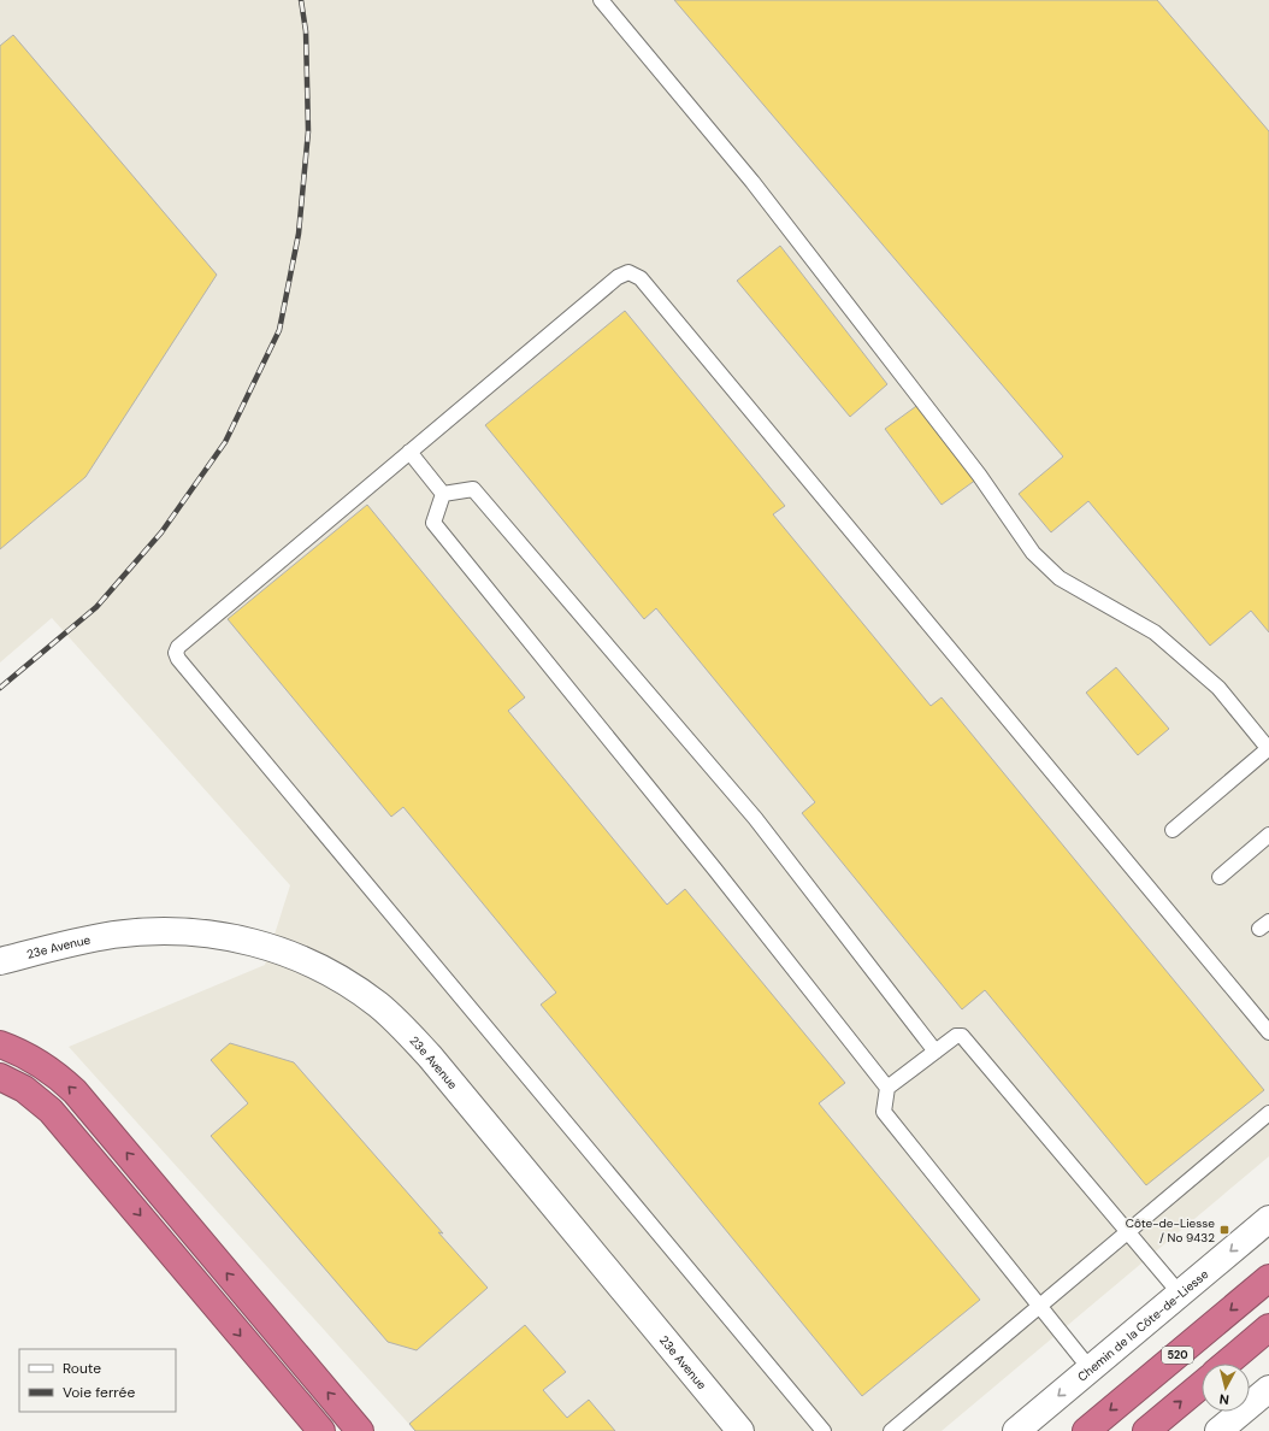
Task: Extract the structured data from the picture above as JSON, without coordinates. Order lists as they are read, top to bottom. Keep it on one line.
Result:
{"streets":{"highway":["520"],"street":["23e Avenue","Chemin de la Côte-de-Liesse"]},"one_way":["Chemin de la Côte-de-Liesse"],"places":{"transit":["Côte-de-Liesse / No 9432"]},"legend":["Route","Voie ferrée"],"north":"bottom"}
